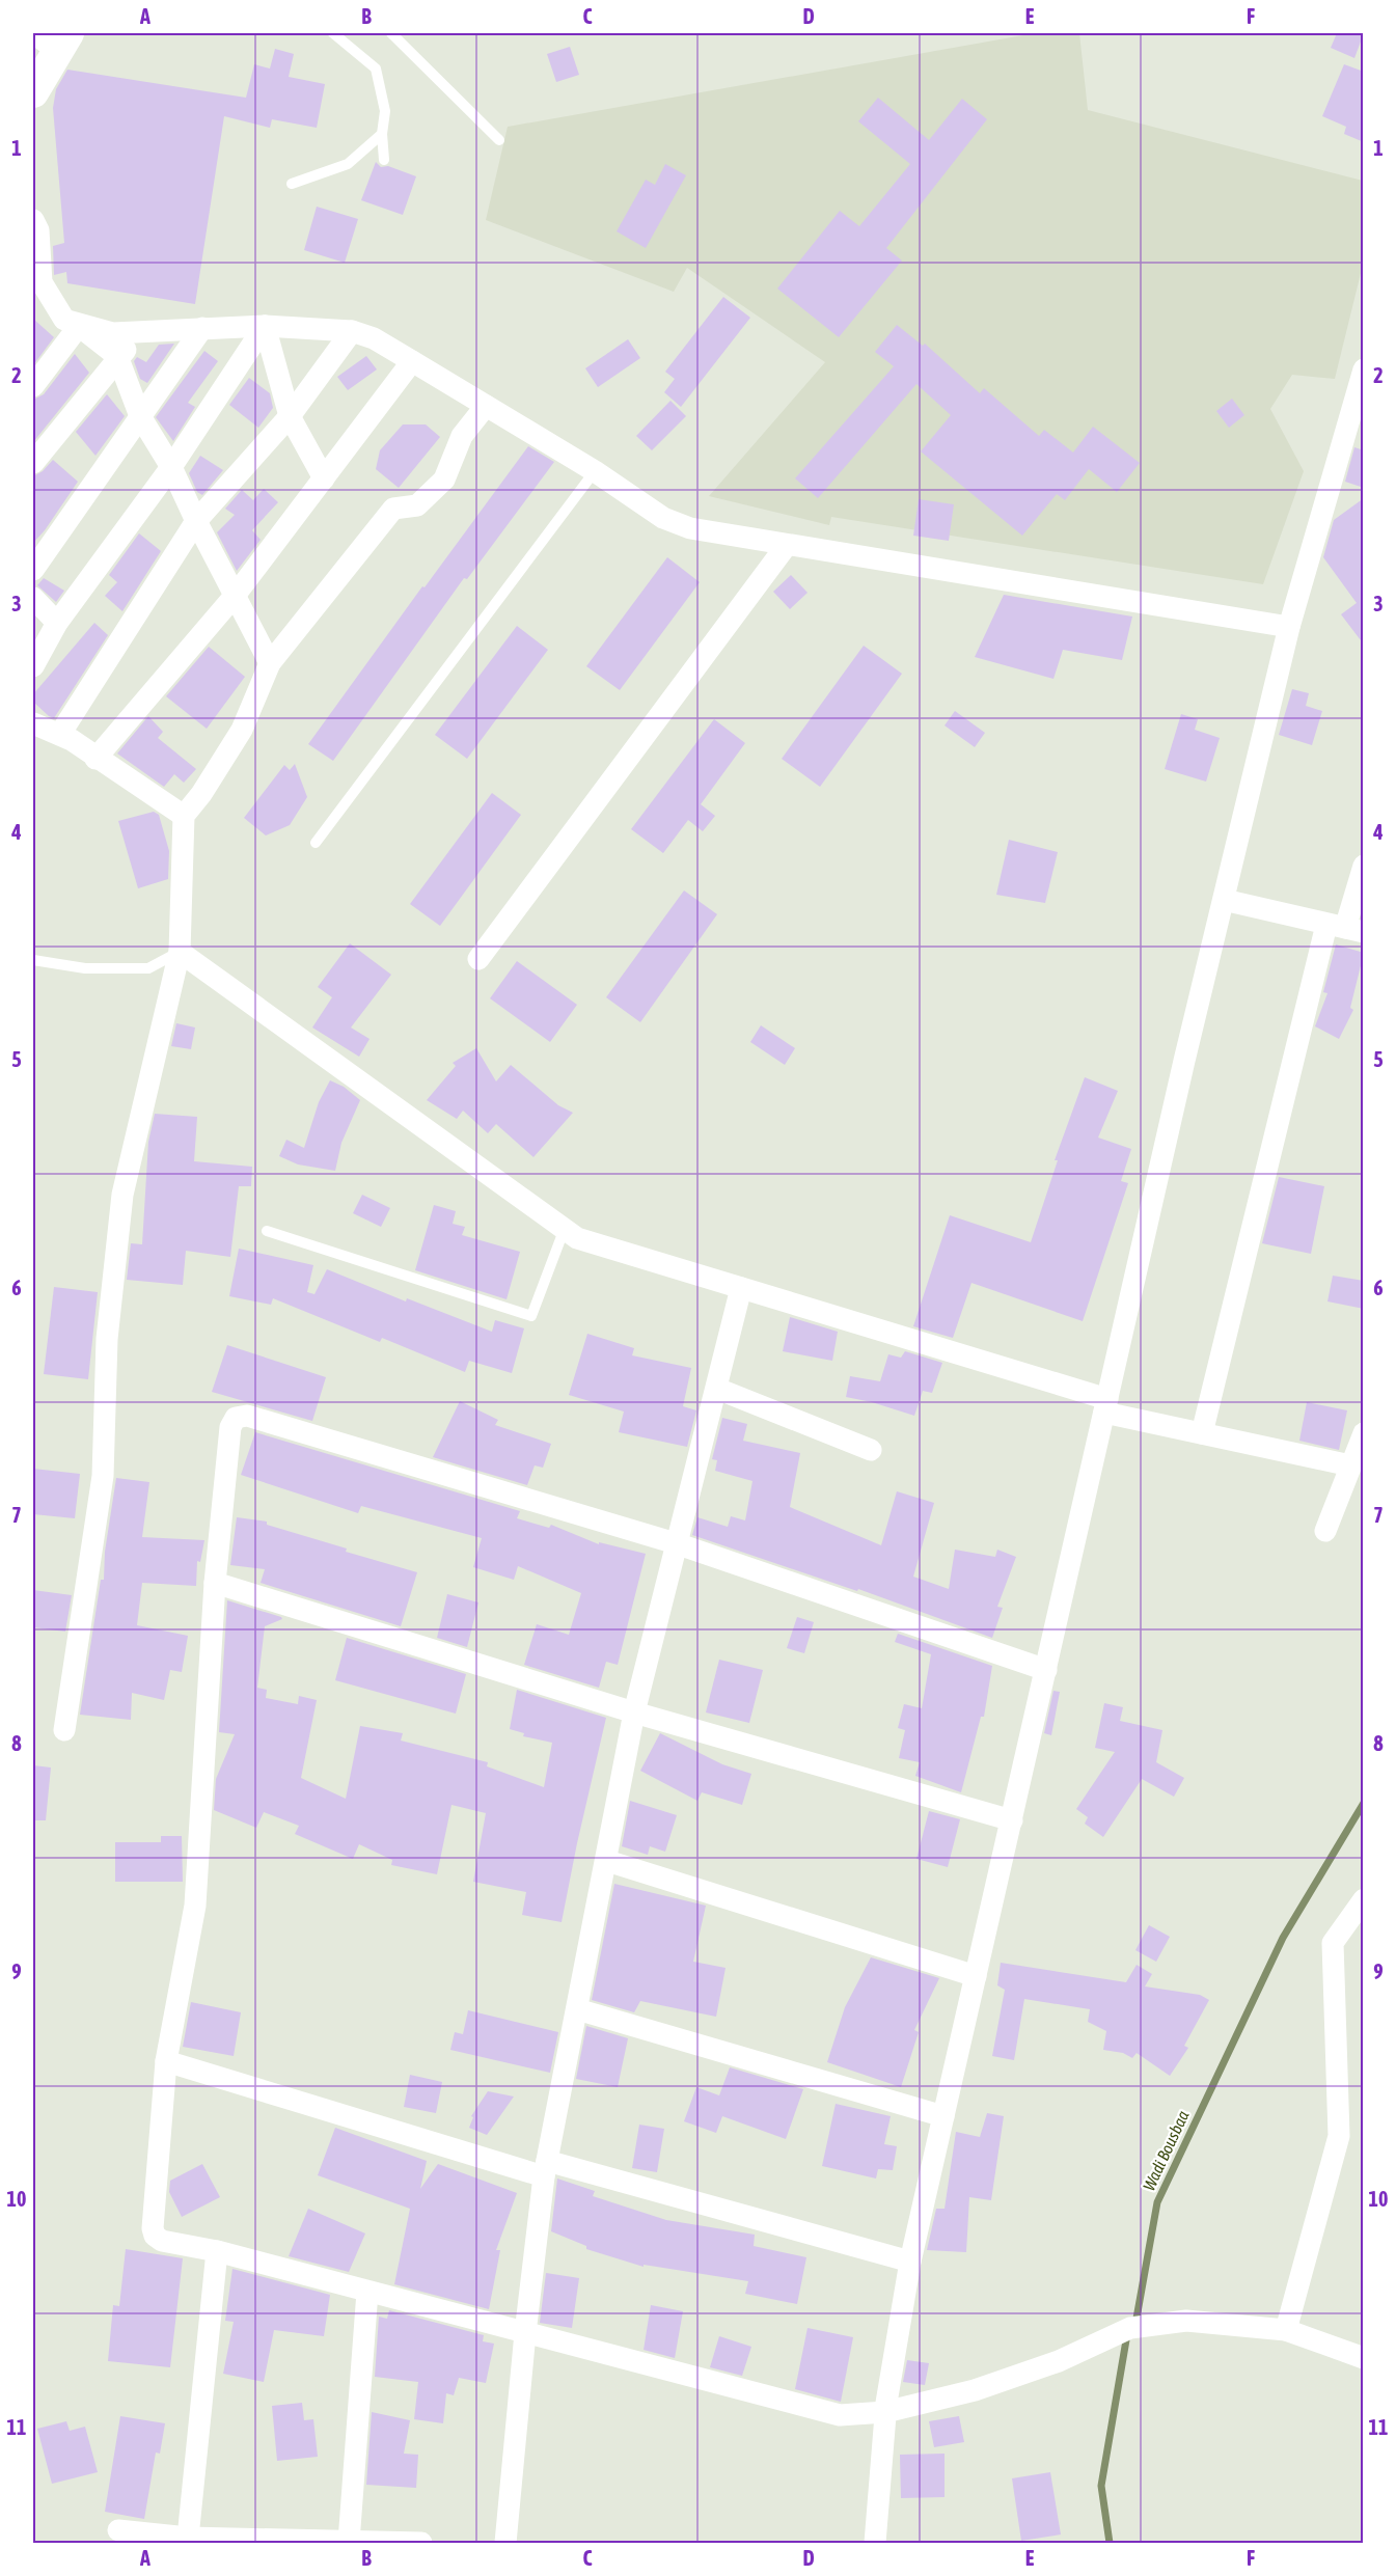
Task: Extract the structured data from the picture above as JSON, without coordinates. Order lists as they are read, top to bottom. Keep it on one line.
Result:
{"water":["Wadi Bousbaa"],"grid":{"columns":["A","B","C","D","E","F"],"rows":["1","2","3","4","5","6","7","8","9","10","11"]}}
